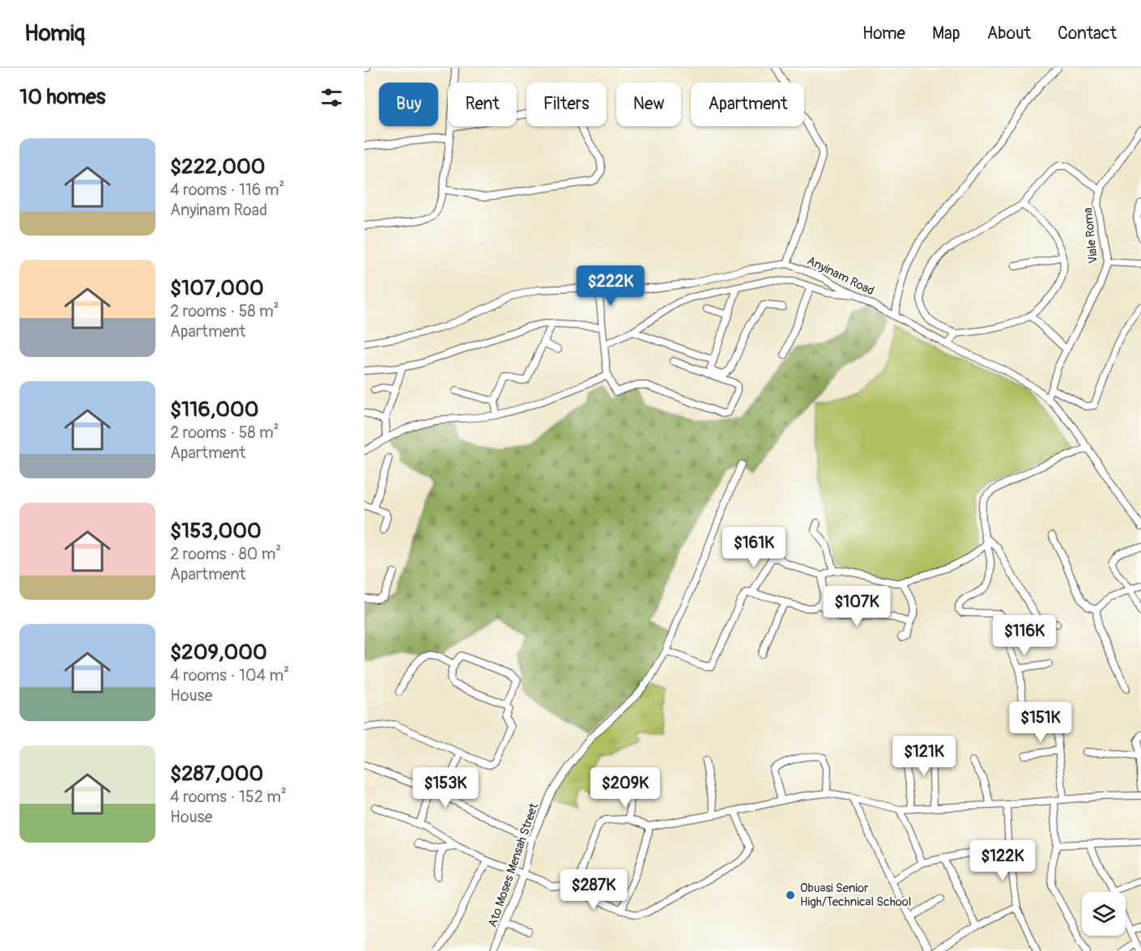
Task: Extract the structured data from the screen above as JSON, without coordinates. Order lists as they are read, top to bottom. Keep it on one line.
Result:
{"streets":{"street":["Viale Roma","Anyinam Road","Ato Moses Mensah Street"]},"crossings":[["Viale Roma","Anyinam Road"]],"places":["Obuasi Senior High/Technical School"],"page":{"header":"Homiq","nav":["Home","Map","About","Contact"],"heading":"10 homes","chip":["Buy","Rent","Filters","New","Apartment"],"list":[{"name":"$222,000","note":"4 rooms · 116 m² · Anyinam Road"},{"name":"$107,000","note":"2 rooms · 58 m² · Apartment"},{"name":"$116,000","note":"2 rooms · 58 m² · Apartment"},{"name":"$153,000","note":"2 rooms · 80 m² · Apartment"},{"name":"$209,000","note":"4 rooms · 104 m² · House"},{"name":"$287,000","note":"4 rooms · 152 m² · House"}],"price":["$222K","$161K","$107K","$116K","$151K","$121K","$153K","$209K","$122K","$287K"]}}
